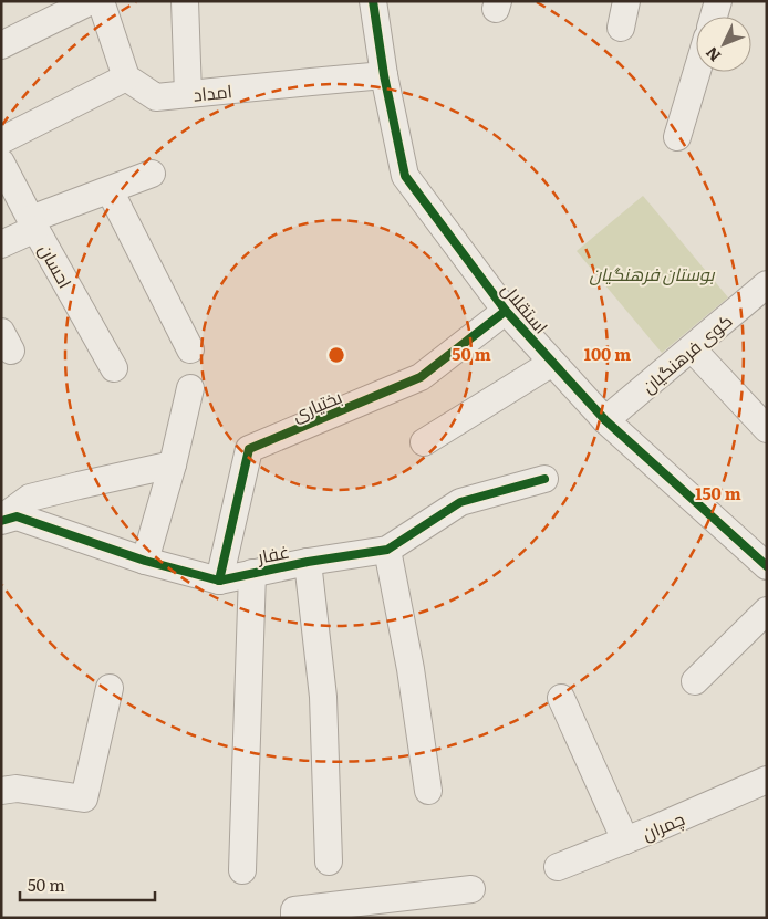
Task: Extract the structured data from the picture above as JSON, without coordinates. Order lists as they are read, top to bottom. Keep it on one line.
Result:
{"streets":{"street":["امداد","احسان","استقلال","کوی فرهنگیان","بختیاری","غفار","چمران"]},"crossings":[["امداد","استقلال"],["استقلال","کوی فرهنگیان"],["استقلال","بختیاری"],["بختیاری","غفار"]],"parks":["بوستان فرهنگیان"],"scale_bar":"50 m","north":"bottom left","rings":["50 m","100 m","150 m"]}
